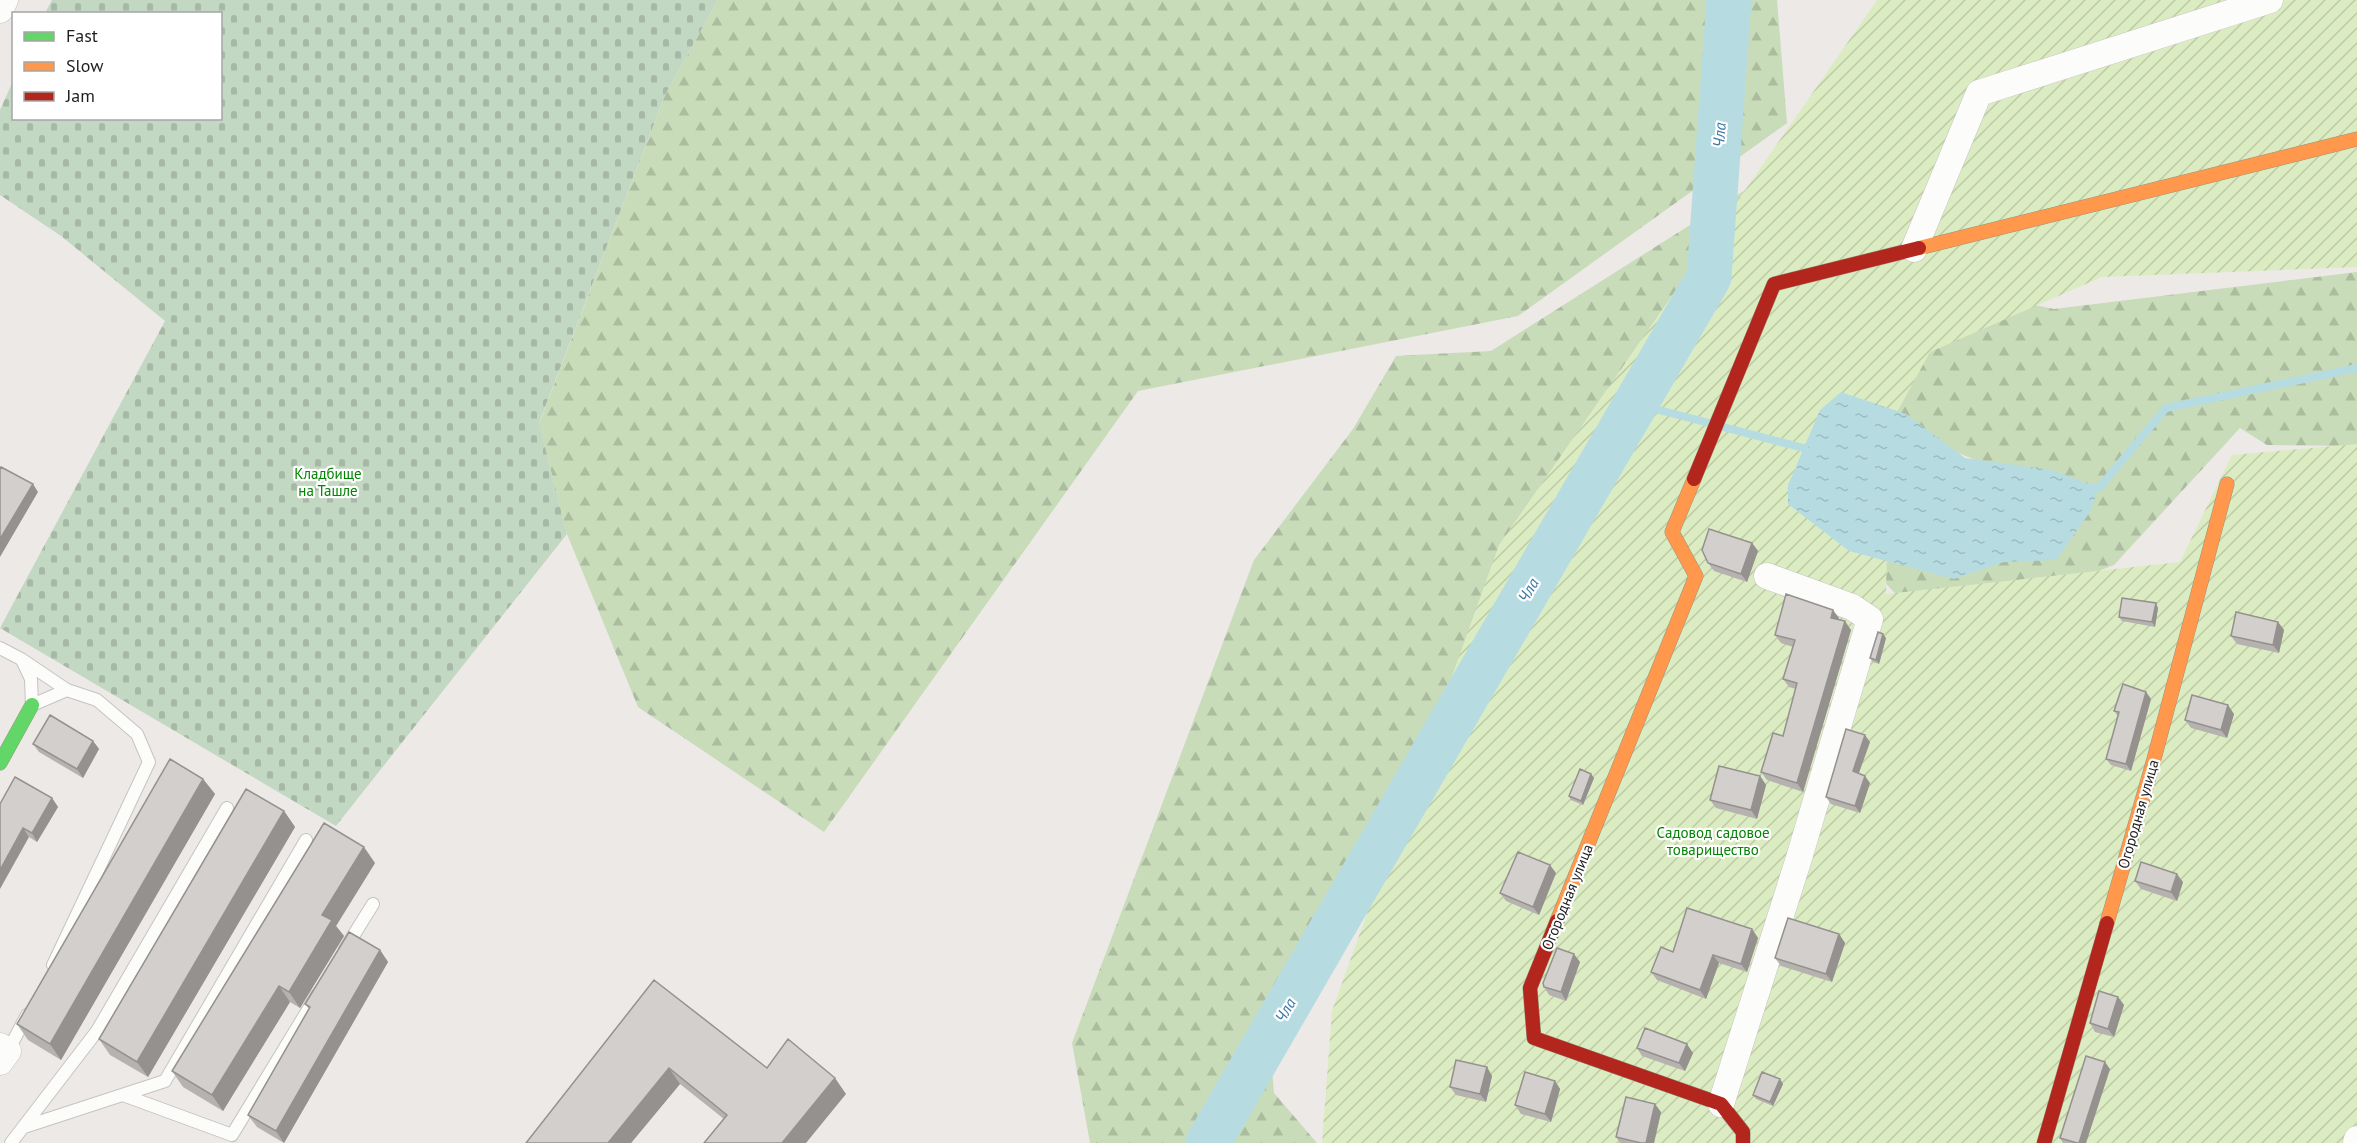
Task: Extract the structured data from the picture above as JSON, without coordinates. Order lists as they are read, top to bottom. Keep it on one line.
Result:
{"streets":{"street":["Огородная улица"]},"water":["Чла"],"parks":["Кладбище на Ташле","Садовод садовое товарищество"],"legend":["Fast","Slow","Jam"]}
